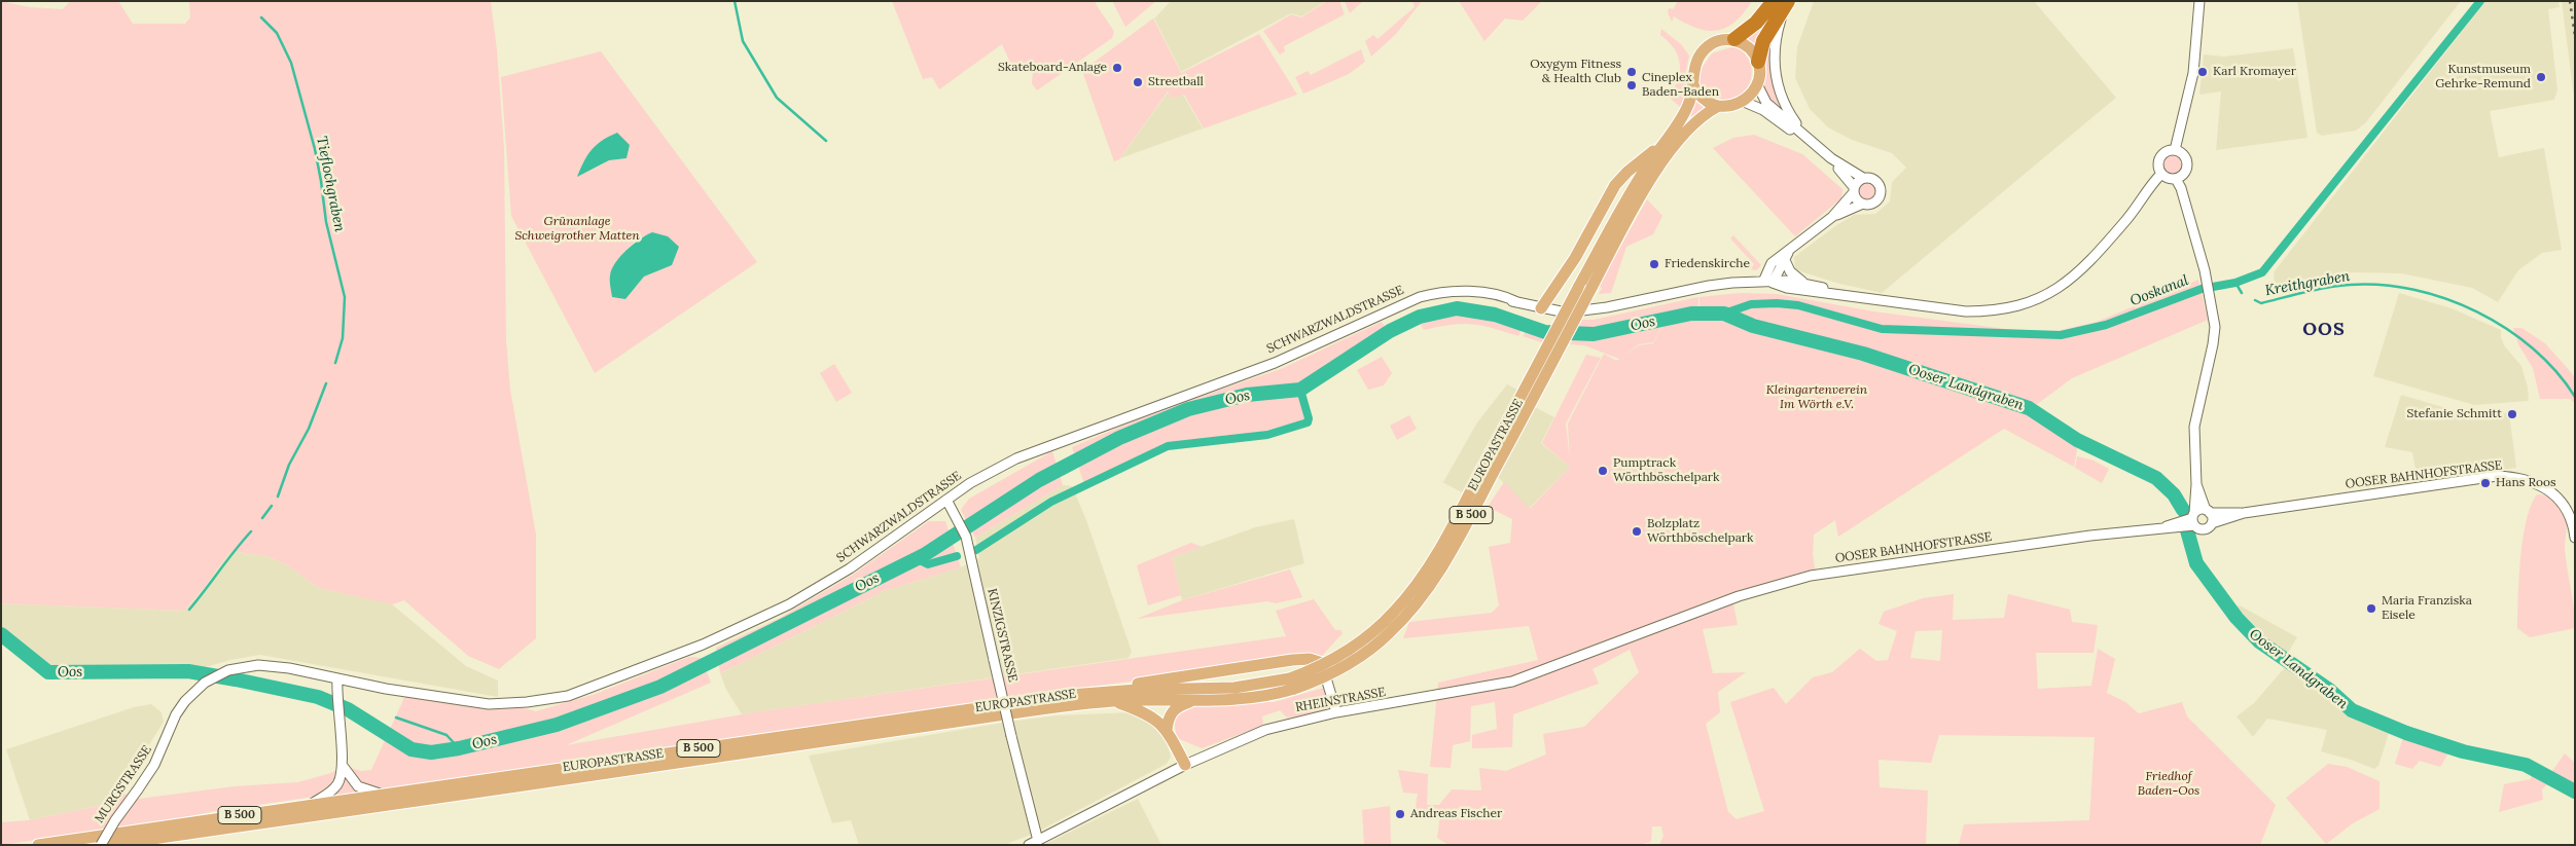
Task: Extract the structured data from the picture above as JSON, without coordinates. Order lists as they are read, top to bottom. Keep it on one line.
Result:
{"streets":{"highway":["B 500"],"main road":["EUROPASTRASSE"],"street":["SCHWARZWALDSTRASSE","OOSER BAHNHOFSTRASSE","KINZIGSTRASSE","RHEINSTRASSE","MURGSTRASSE"]},"crossings":[["SCHWARZWALDSTRASSE","KINZIGSTRASSE"],["SCHWARZWALDSTRASSE","MURGSTRASSE"],["EUROPASTRASSE","B 500"],["OOSER BAHNHOFSTRASSE","RHEINSTRASSE"],["KINZIGSTRASSE","RHEINSTRASSE"]],"districts":["OOS"],"water":["Tieflochgraben","Kreithgraben","Ooskanal","Oos","Ooser Landgraben"],"parks":["Grünanlage Schweigrother Matten","Kleingartenverein Im Wörth e.V.","Friedhof Baden-Oos"],"places":["Skateboard-Anlage","Oxygym Fitness & Health Club","Karl Kromayer","Kunstmuseum Gehrke-Remund","Streetball","Cineplex Baden-Baden","Friedenskirche","Stefanie Schmitt","Pumptrack Wörthböschelpark","Hans Roos","Bolzplatz Wörthböschelpark","Maria Franziska Eisele","Andreas Fischer"]}
